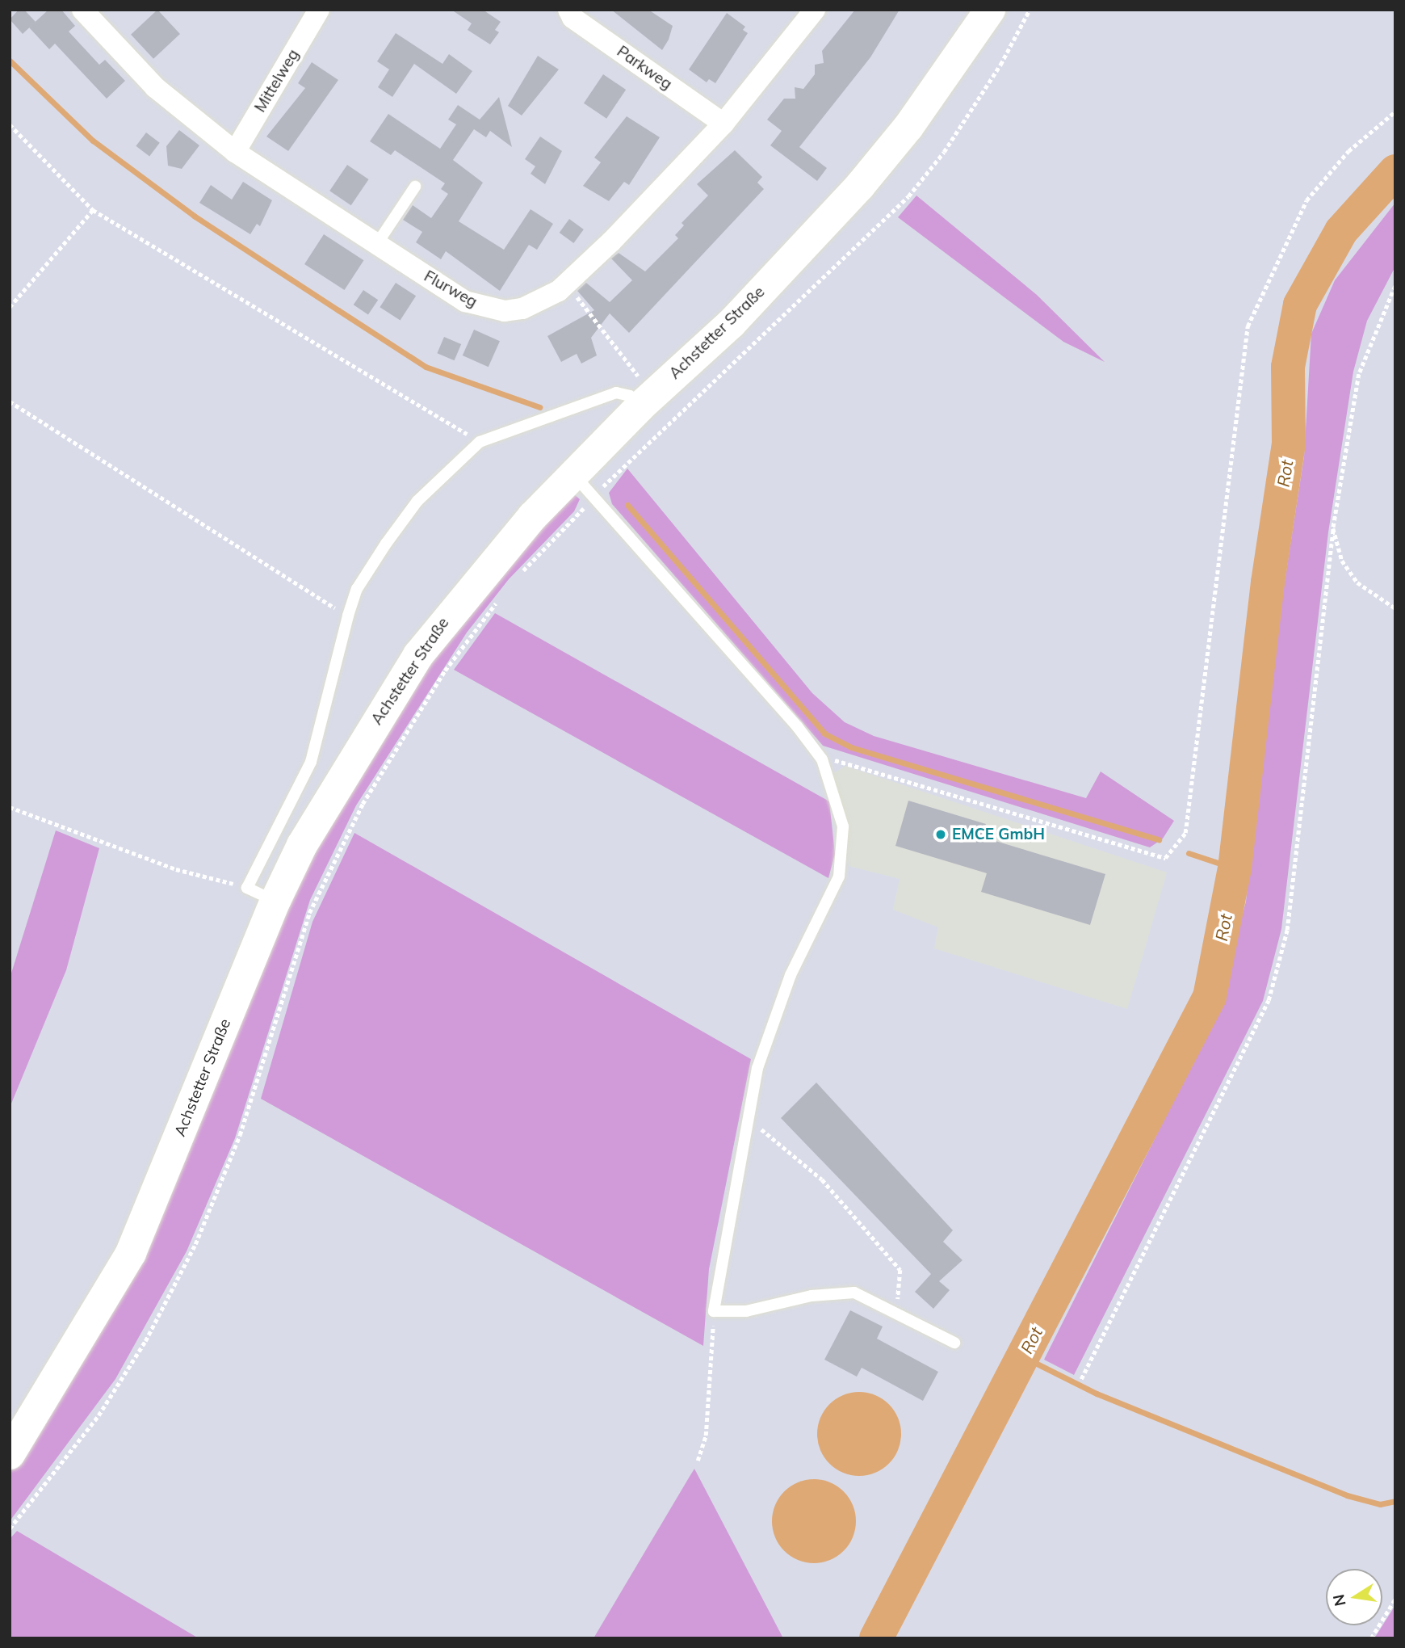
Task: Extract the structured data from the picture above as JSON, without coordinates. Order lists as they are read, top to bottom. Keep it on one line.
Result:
{"streets":{"main road":["Achstetter Straße"],"street":["Parkweg","Mittelweg","Flurweg"]},"crossings":[["Parkweg","Flurweg"],["Mittelweg","Flurweg"]],"water":["Rot"],"places":["EMCE GmbH"],"north":"left"}
